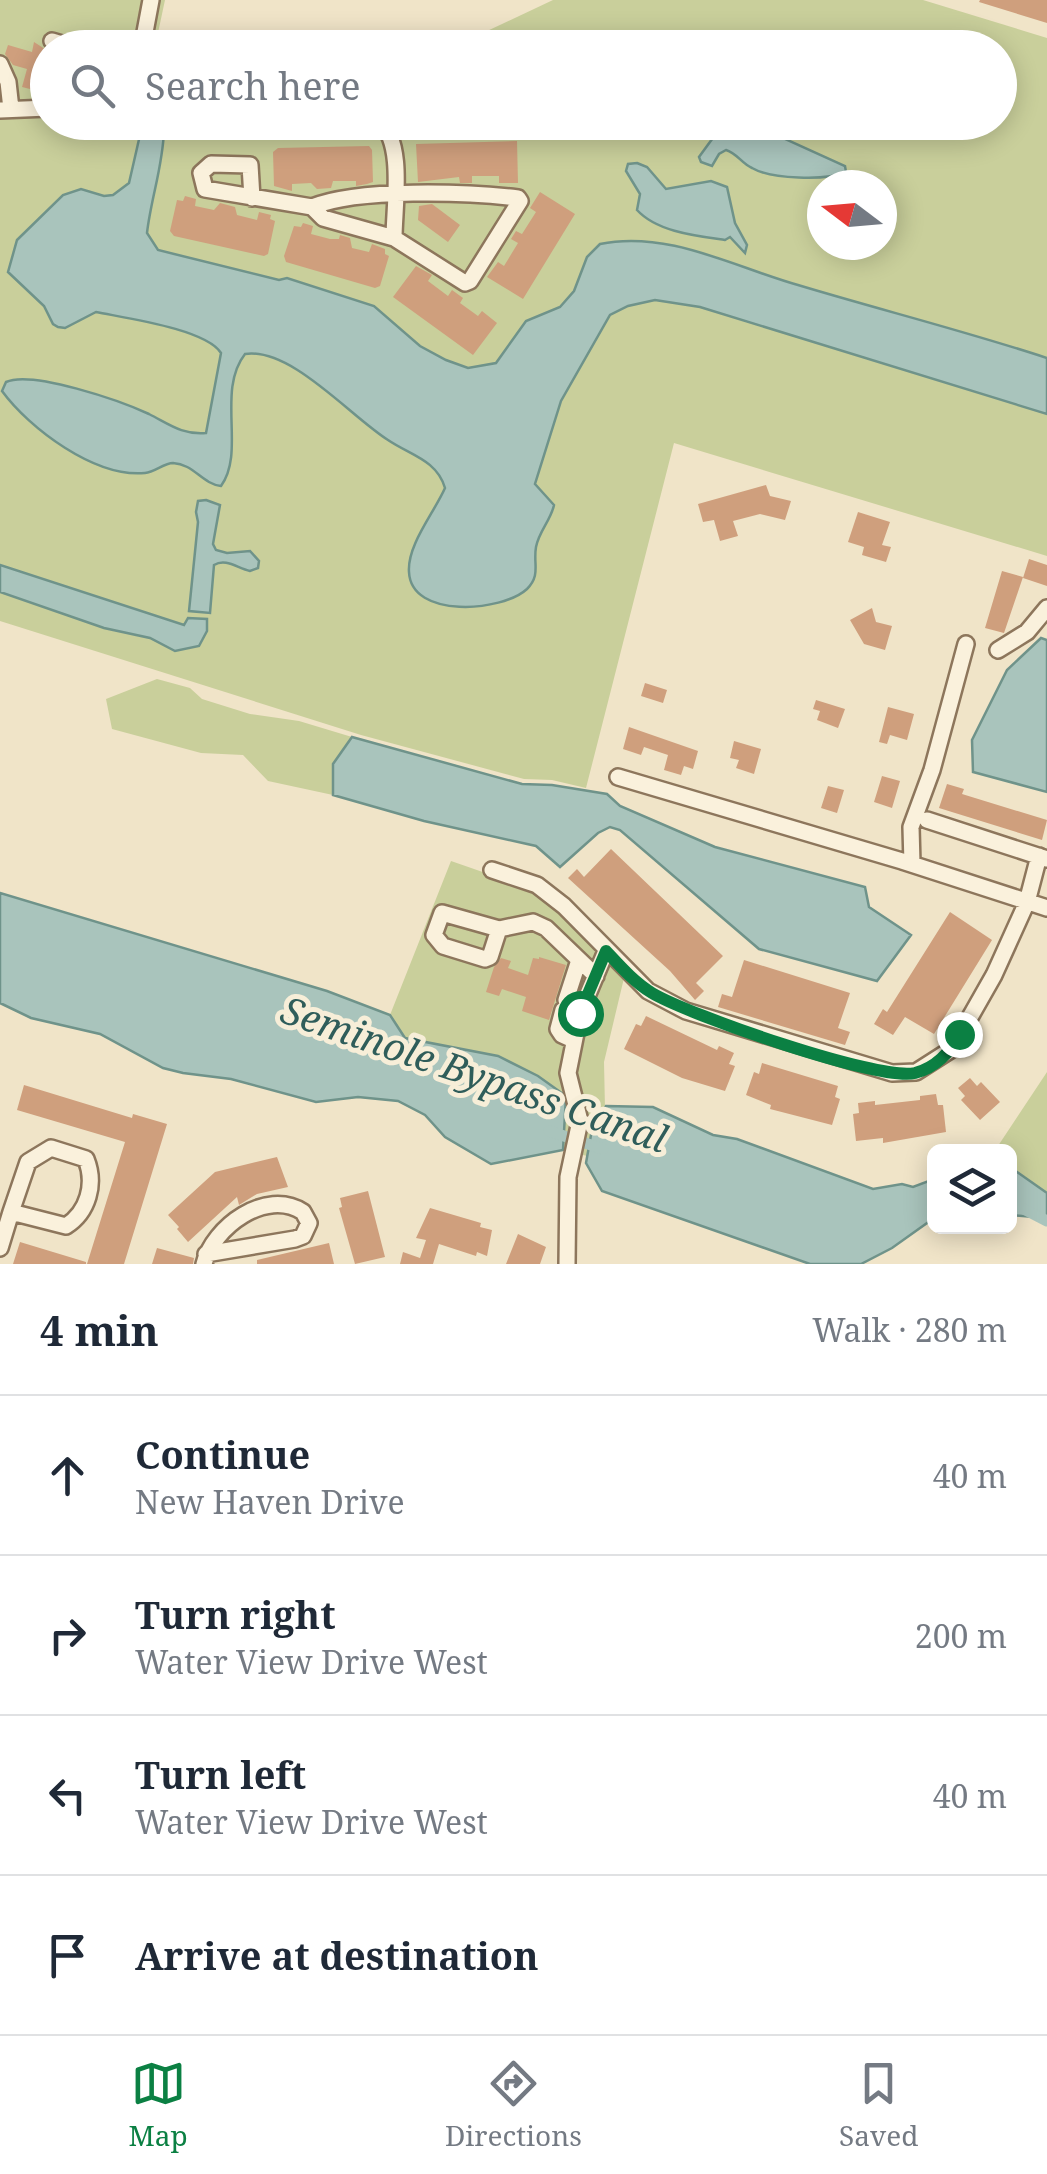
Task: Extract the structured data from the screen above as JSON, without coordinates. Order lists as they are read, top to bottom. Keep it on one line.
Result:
{"water":["Seminole Bypass Canal"],"north":"left","page":{"search":"Search here","heading":["4 min","Walk · 280 m"],"list":[["Continue","New Haven Drive","40 m"],["Turn right","Water View Drive West","200 m"],["Turn left","Water View Drive West","40 m"],"Arrive at destination"],"nav":["Map","Directions","Saved"]}}
